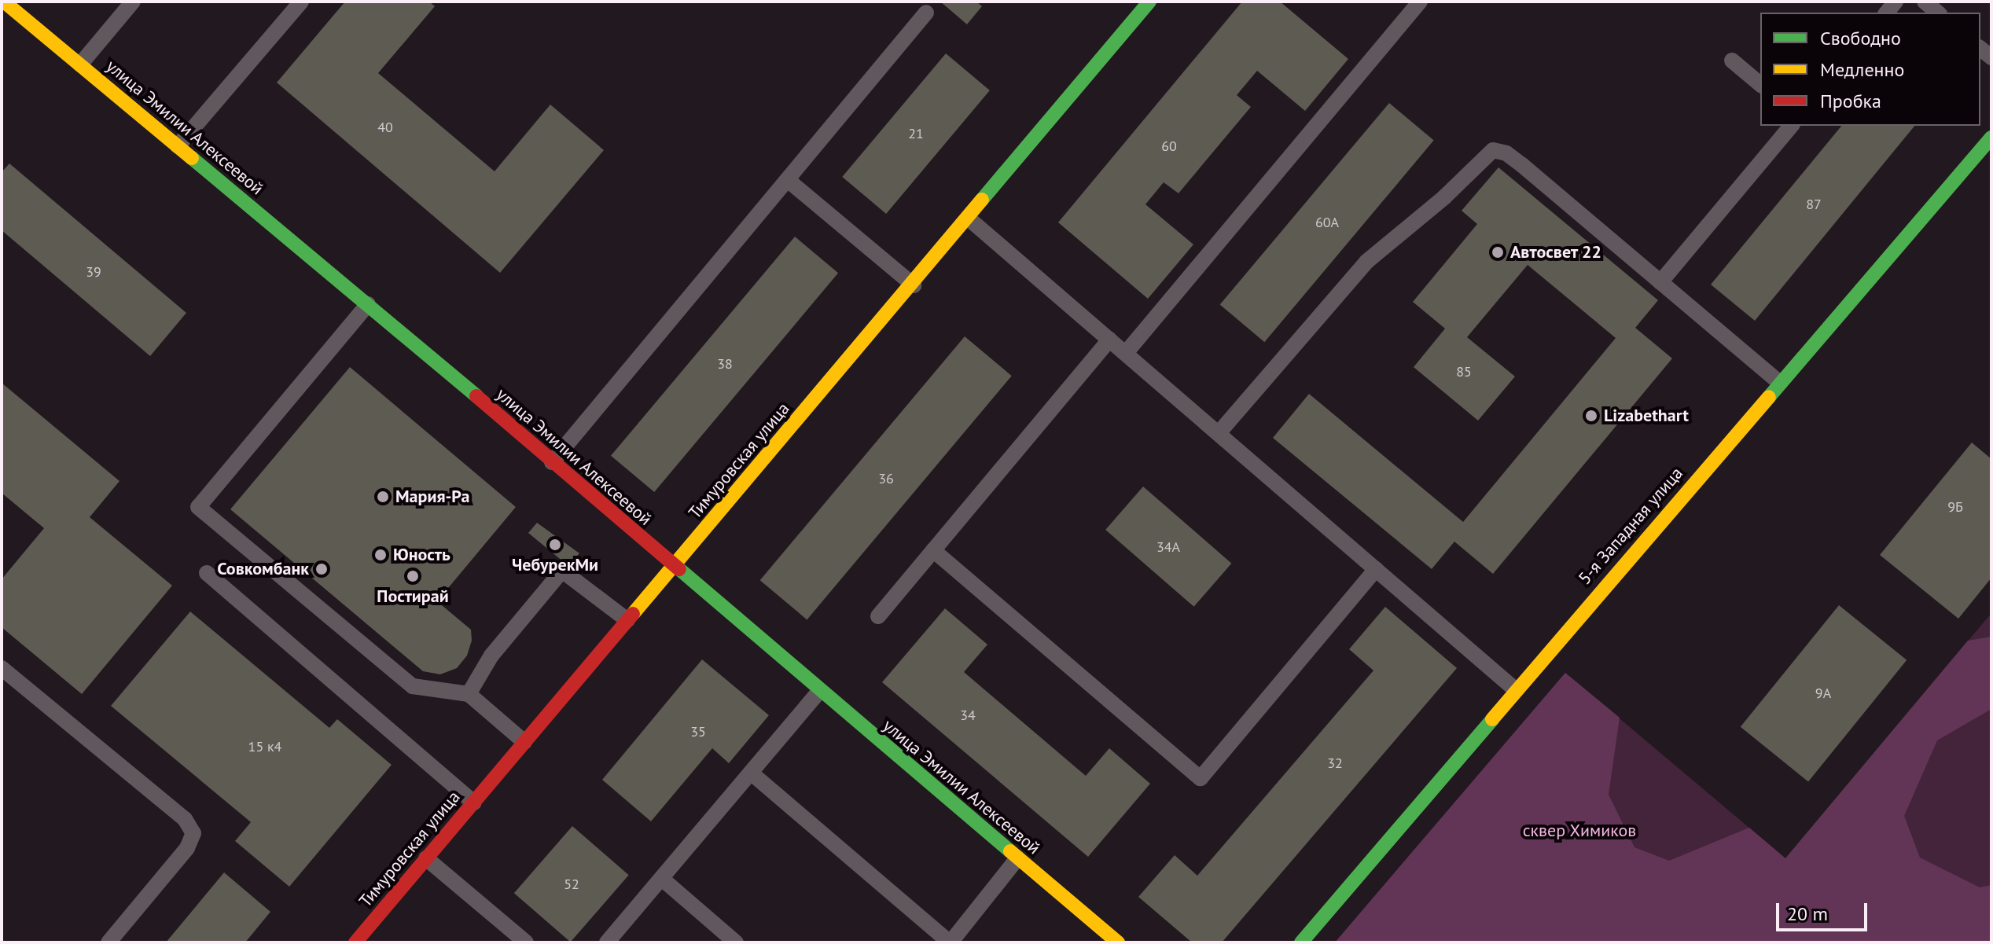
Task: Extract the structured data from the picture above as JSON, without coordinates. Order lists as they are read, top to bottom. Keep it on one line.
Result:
{"streets":{"street":["улица Эмилии Алексеевой","Тимуровская улица","5-я Западная улица"]},"crossings":[["улица Эмилии Алексеевой","Тимуровская улица"]],"parks":["сквер Химиков"],"places":["Автосвет 22","Lizabethart","Мария-Ра","ЧебурекМи","Юность","Совкомбанк","Постирай"],"house_numbers":["40","21","60","87","60А","39","38","85","36","9Б","34А","9А","34","35","15 к4","32","52"],"legend":["Свободно","Медленно","Пробка"],"scale_bar":"20 m"}
